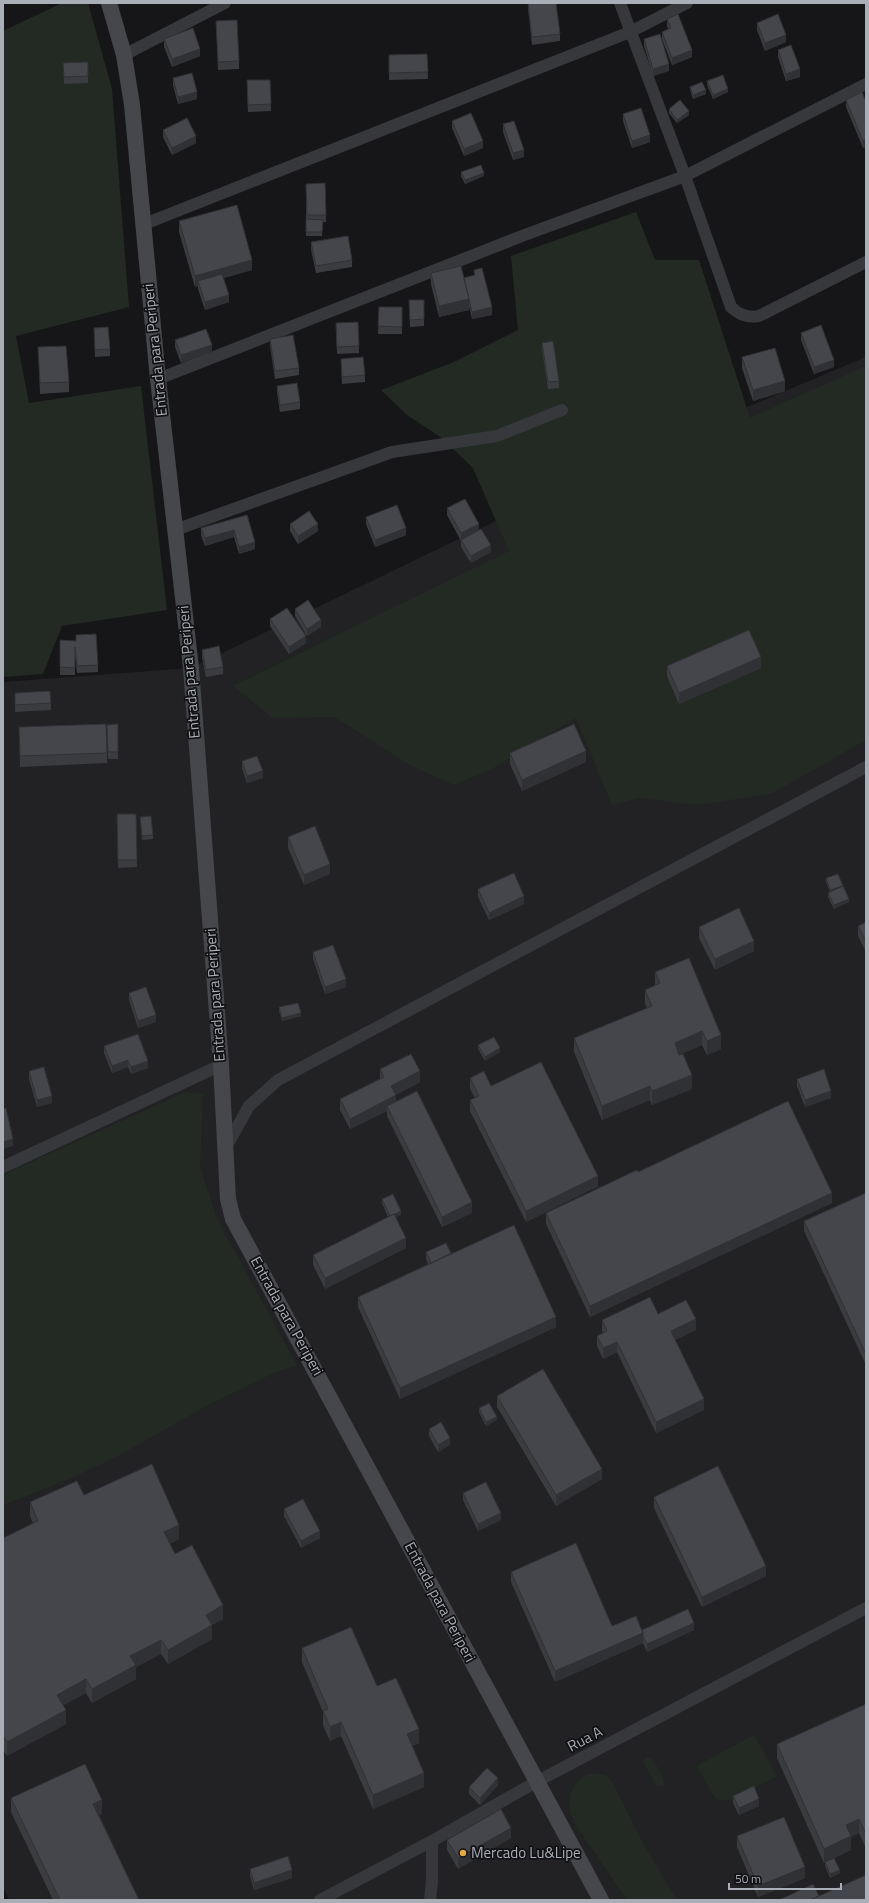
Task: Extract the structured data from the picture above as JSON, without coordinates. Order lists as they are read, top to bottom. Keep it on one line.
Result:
{"streets":{"main road":["Entrada para Periperi"],"street":["Rua A"]},"crossings":[["Entrada para Periperi","Rua A"]],"places":["Mercado Lu&Lipe"],"scale_bar":"50 m"}
